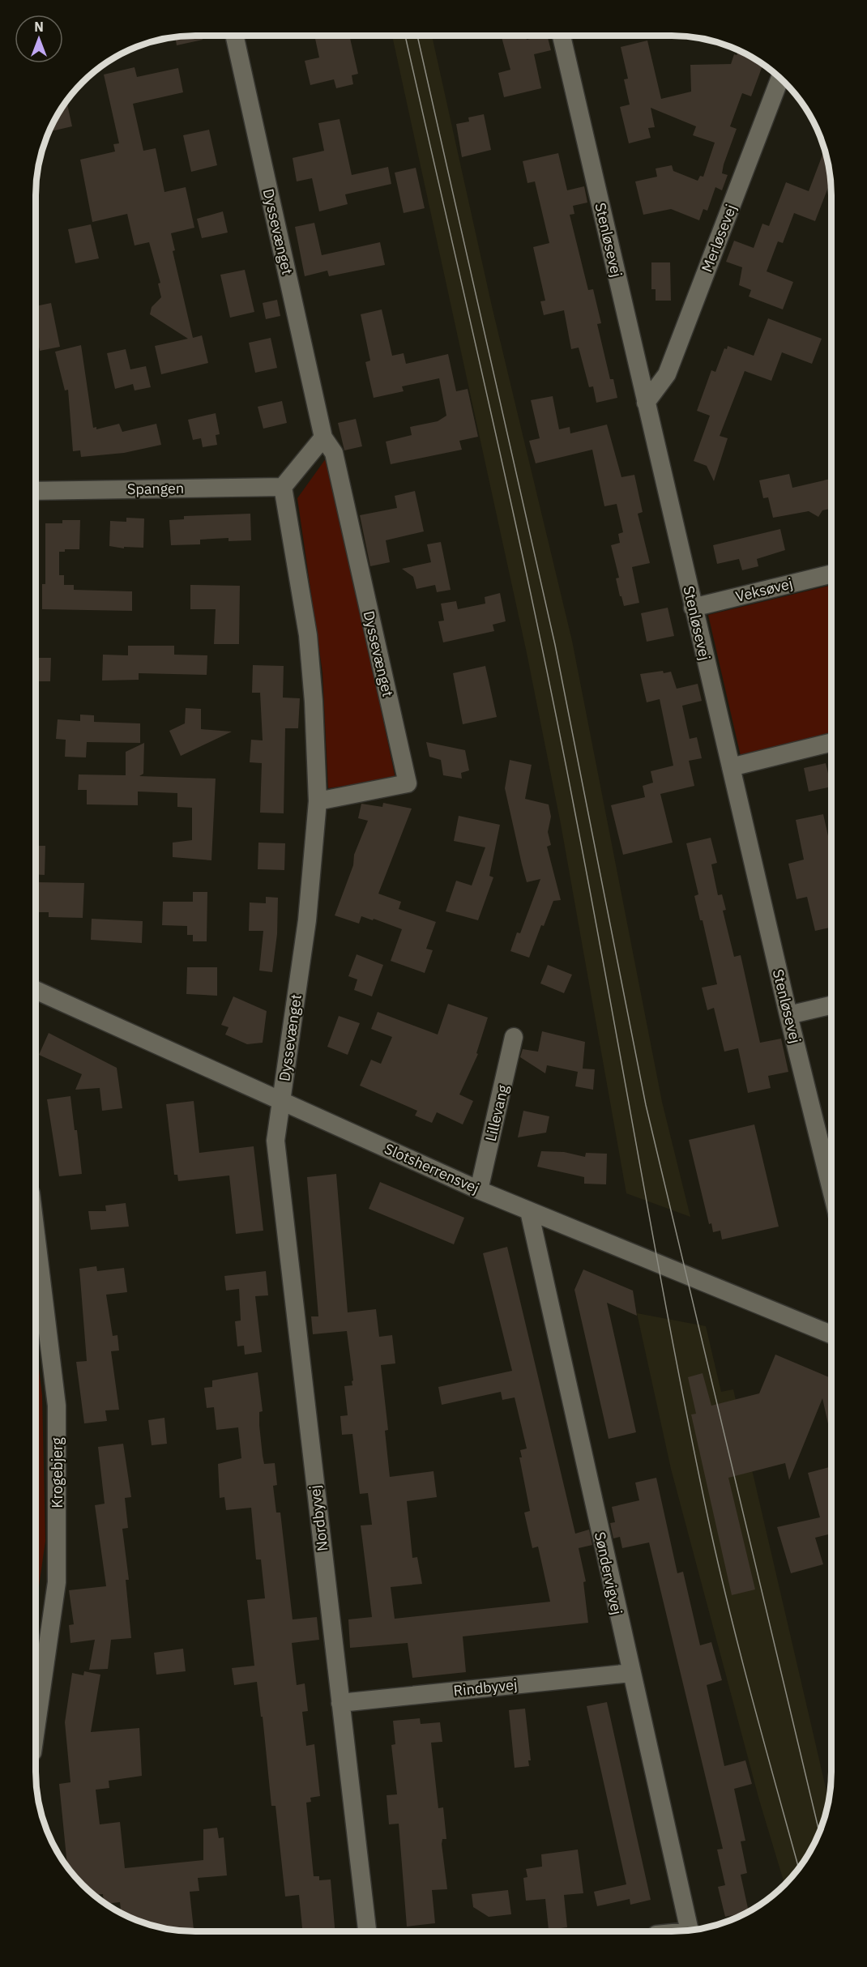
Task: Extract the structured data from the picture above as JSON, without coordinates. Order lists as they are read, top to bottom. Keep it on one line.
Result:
{"streets":{"street":["Dyssevænget","Merløsevej","Stenløsevej","Spangen","Veksøvej","Lillevang","Slotsherrensvej","Krogebjerg","Nordbyvej","Søndervigvej","Rindbyvej"]},"crossings":[["Dyssevænget","Spangen"],["Dyssevænget","Slotsherrensvej"],["Dyssevænget","Nordbyvej"],["Merløsevej","Stenløsevej"],["Stenløsevej","Veksøvej"],["Lillevang","Slotsherrensvej"],["Slotsherrensvej","Nordbyvej"],["Slotsherrensvej","Søndervigvej"],["Nordbyvej","Rindbyvej"],["Søndervigvej","Rindbyvej"]],"north":"top"}
